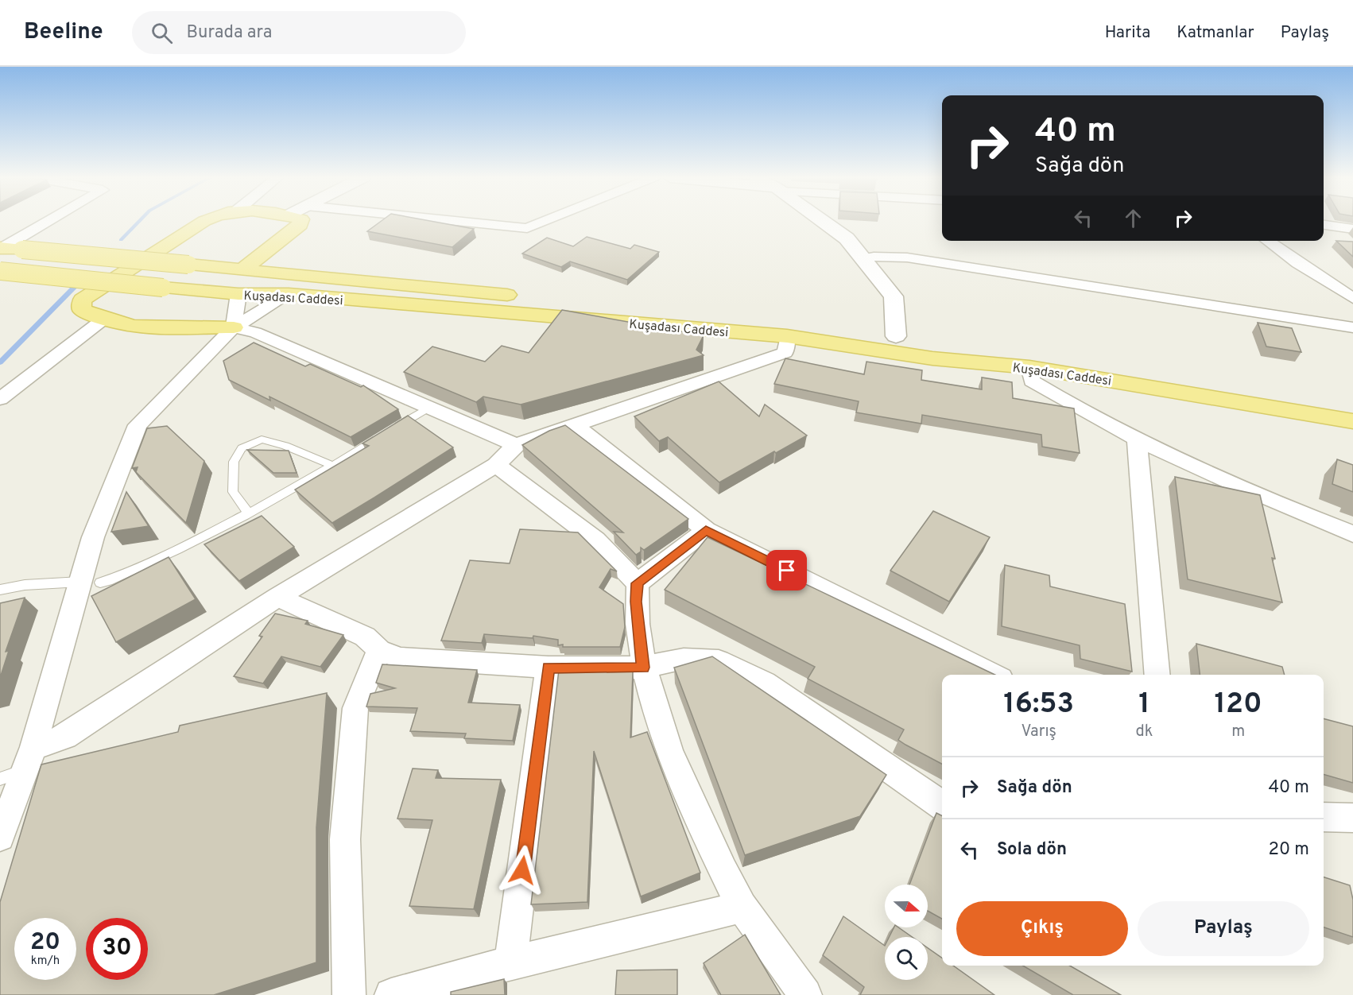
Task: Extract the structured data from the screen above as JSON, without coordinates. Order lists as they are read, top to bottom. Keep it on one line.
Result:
{"streets":{"main road":["Kuşadası Caddesi"]},"north":"right","page":{"header":"Beeline","search":"Burada ara","nav":["Harita","Katmanlar","Paylaş"],"turn":["40 m","Sağa dön"],"eta":["16:53","Varış","1","dk","120","m"],"list":[{"name":"Sağa dön","value":"40 m"},{"name":"Sola dön","value":"20 m"}],"buttons":["Çıkış","Paylaş"],"speed":"20 km/h","limit":"30"}}
